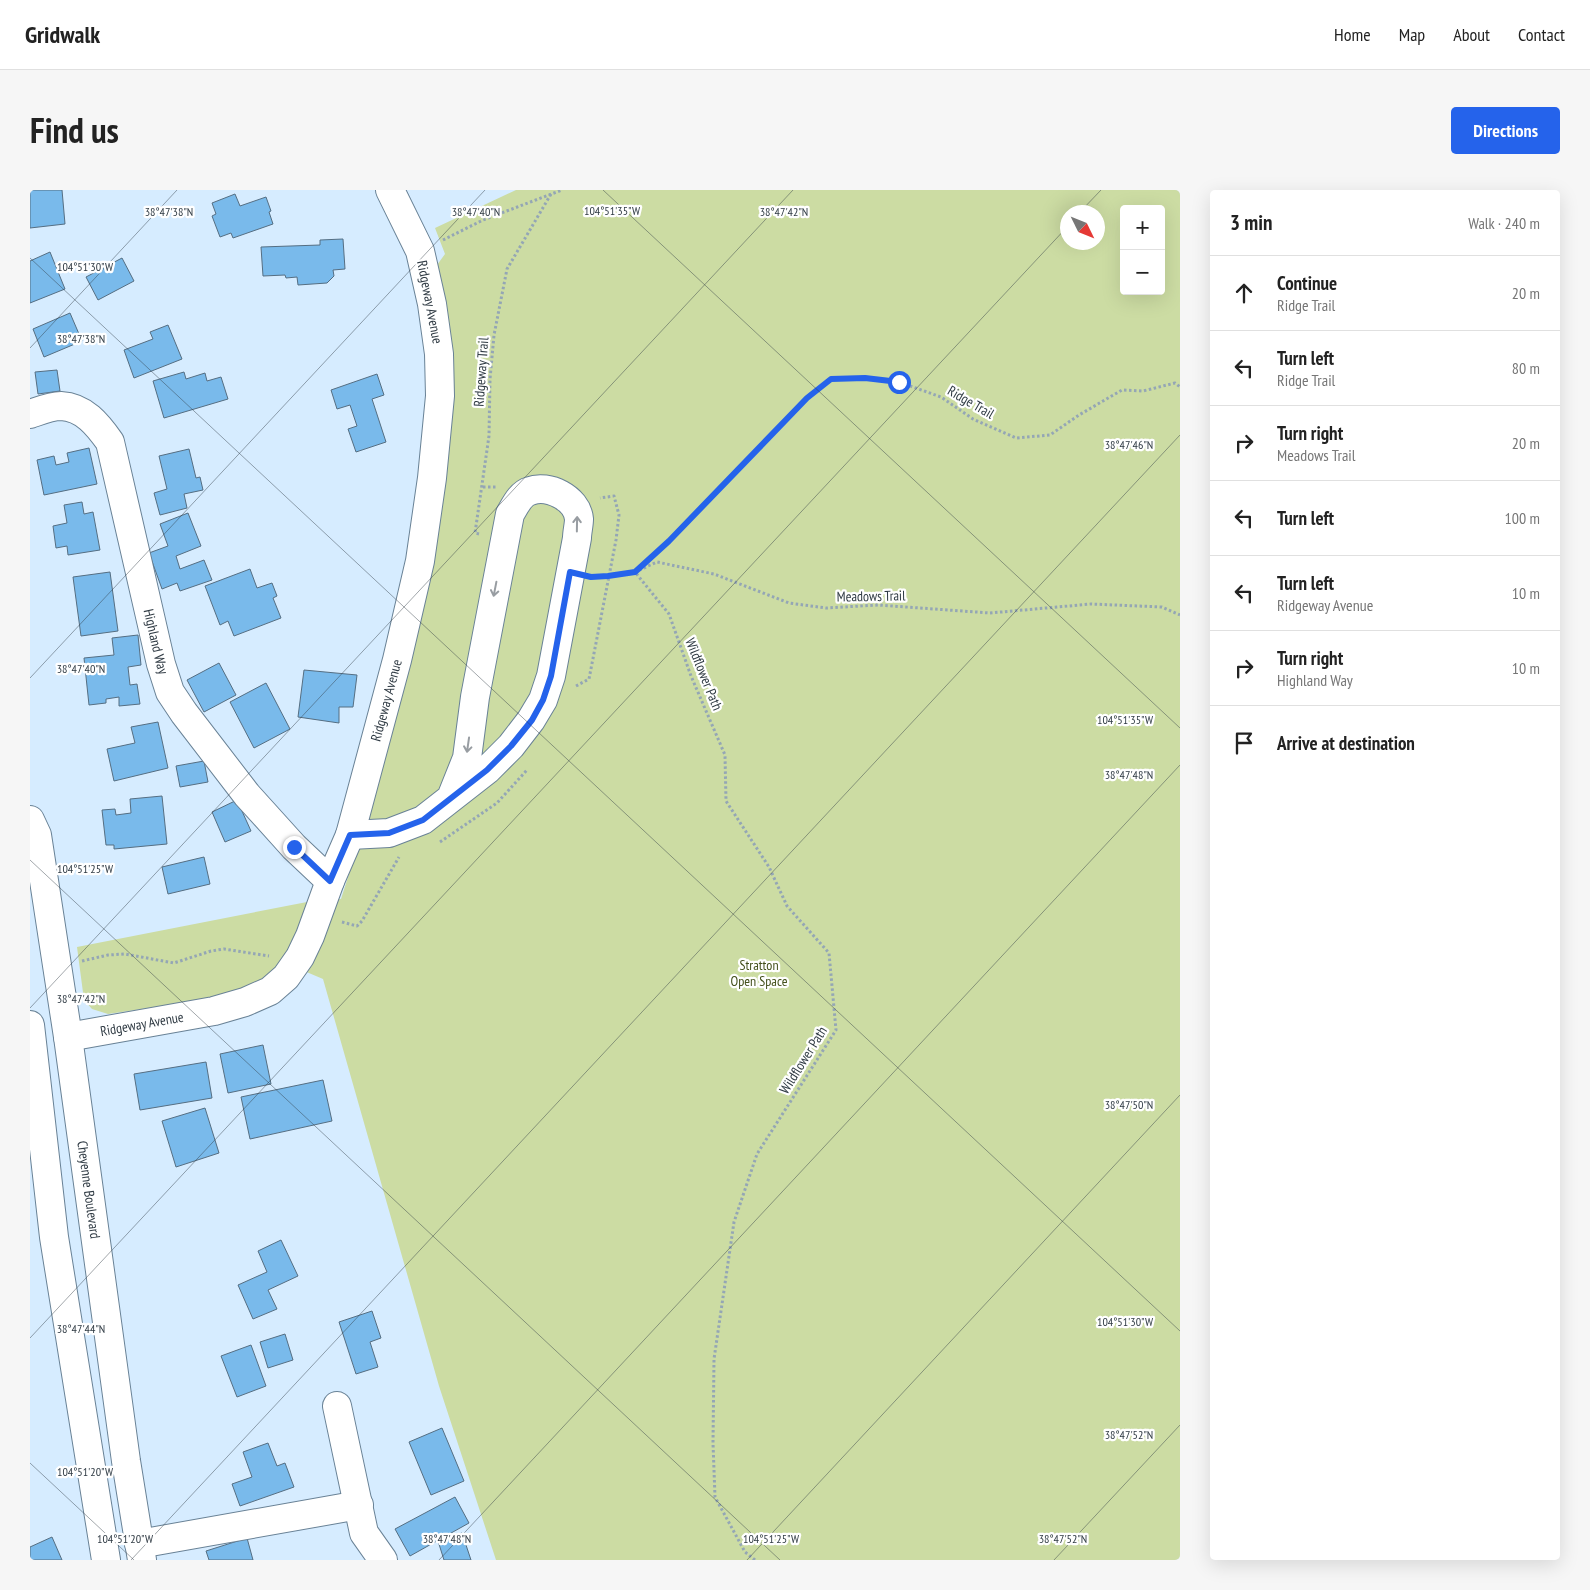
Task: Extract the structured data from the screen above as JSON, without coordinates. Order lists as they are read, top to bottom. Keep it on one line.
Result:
{"streets":{"street":["Ridgeway Avenue","Highland Way","Cheyenne Boulevard"],"path":["Ridgeway Trail","Ridge Trail","Meadows Trail","Wildflower Path"]},"crossings":[["Ridgeway Avenue","Highland Way"],["Ridgeway Avenue","Cheyenne Boulevard"],["Ridge Trail","Meadows Trail"],["Ridge Trail","Wildflower Path"],["Meadows Trail","Wildflower Path"]],"parks":["Stratton Open Space"],"north":"bottom right","page":{"header":"Gridwalk","nav":["Home","Map","About","Contact"],"title":"Find us","buttons":"Directions","heading":["3 min","Walk · 240 m"],"map_buttons":["+","−"],"list":[["Continue","Ridge Trail","20 m"],["Turn left","Ridge Trail","80 m"],["Turn right","Meadows Trail","20 m"],["Turn left","100 m"],["Turn left","Ridgeway Avenue","10 m"],["Turn right","Highland Way","10 m"],"Arrive at destination"]},"coordinates":["104°51'35\"W","38°47'38\"N","38°47'40\"N","38°47'42\"N","104°51'30\"W","38°47'46\"N","38°47'48\"N","104°51'25\"W","38°47'50\"N","38°47'44\"N","38°47'52\"N","104°51'20\"W"]}
